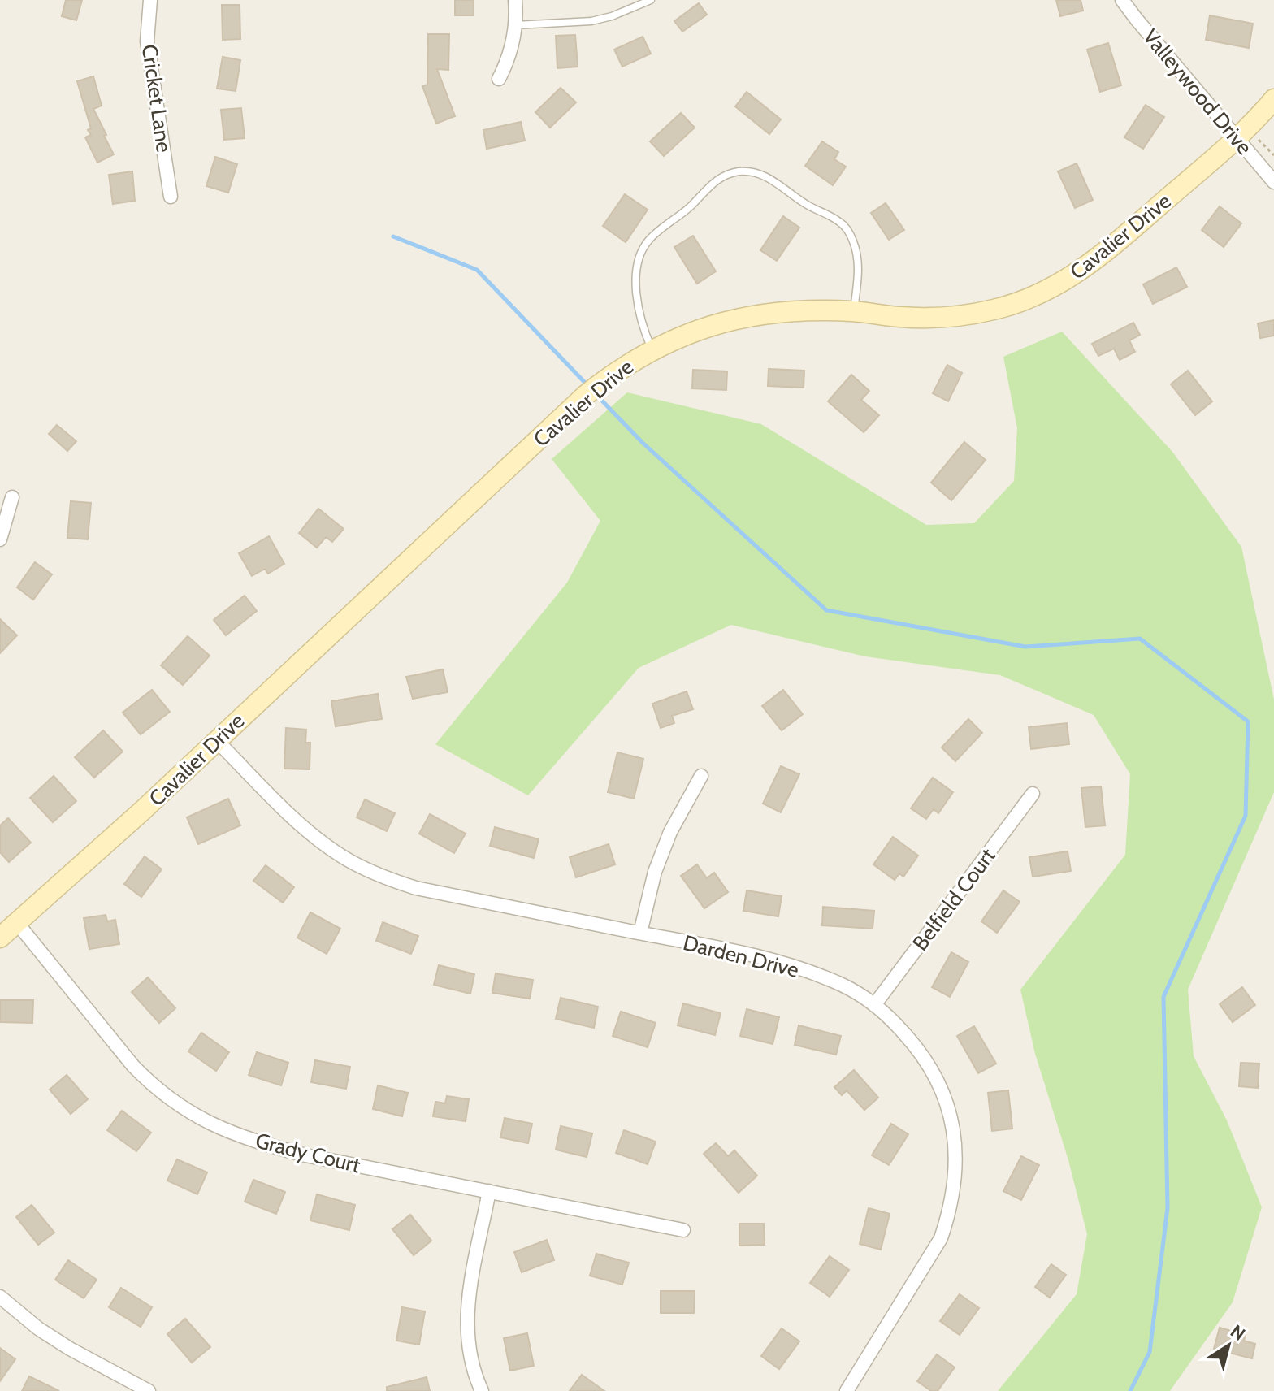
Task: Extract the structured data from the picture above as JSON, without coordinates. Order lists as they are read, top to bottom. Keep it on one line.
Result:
{"streets":{"street":["Valleywood Drive","Cricket Lane","Cavalier Drive","Belfield Court","Darden Drive","Grady Court"]},"crossings":[["Valleywood Drive","Cavalier Drive"],["Cavalier Drive","Darden Drive"],["Cavalier Drive","Grady Court"],["Belfield Court","Darden Drive"]],"north":"top right"}
